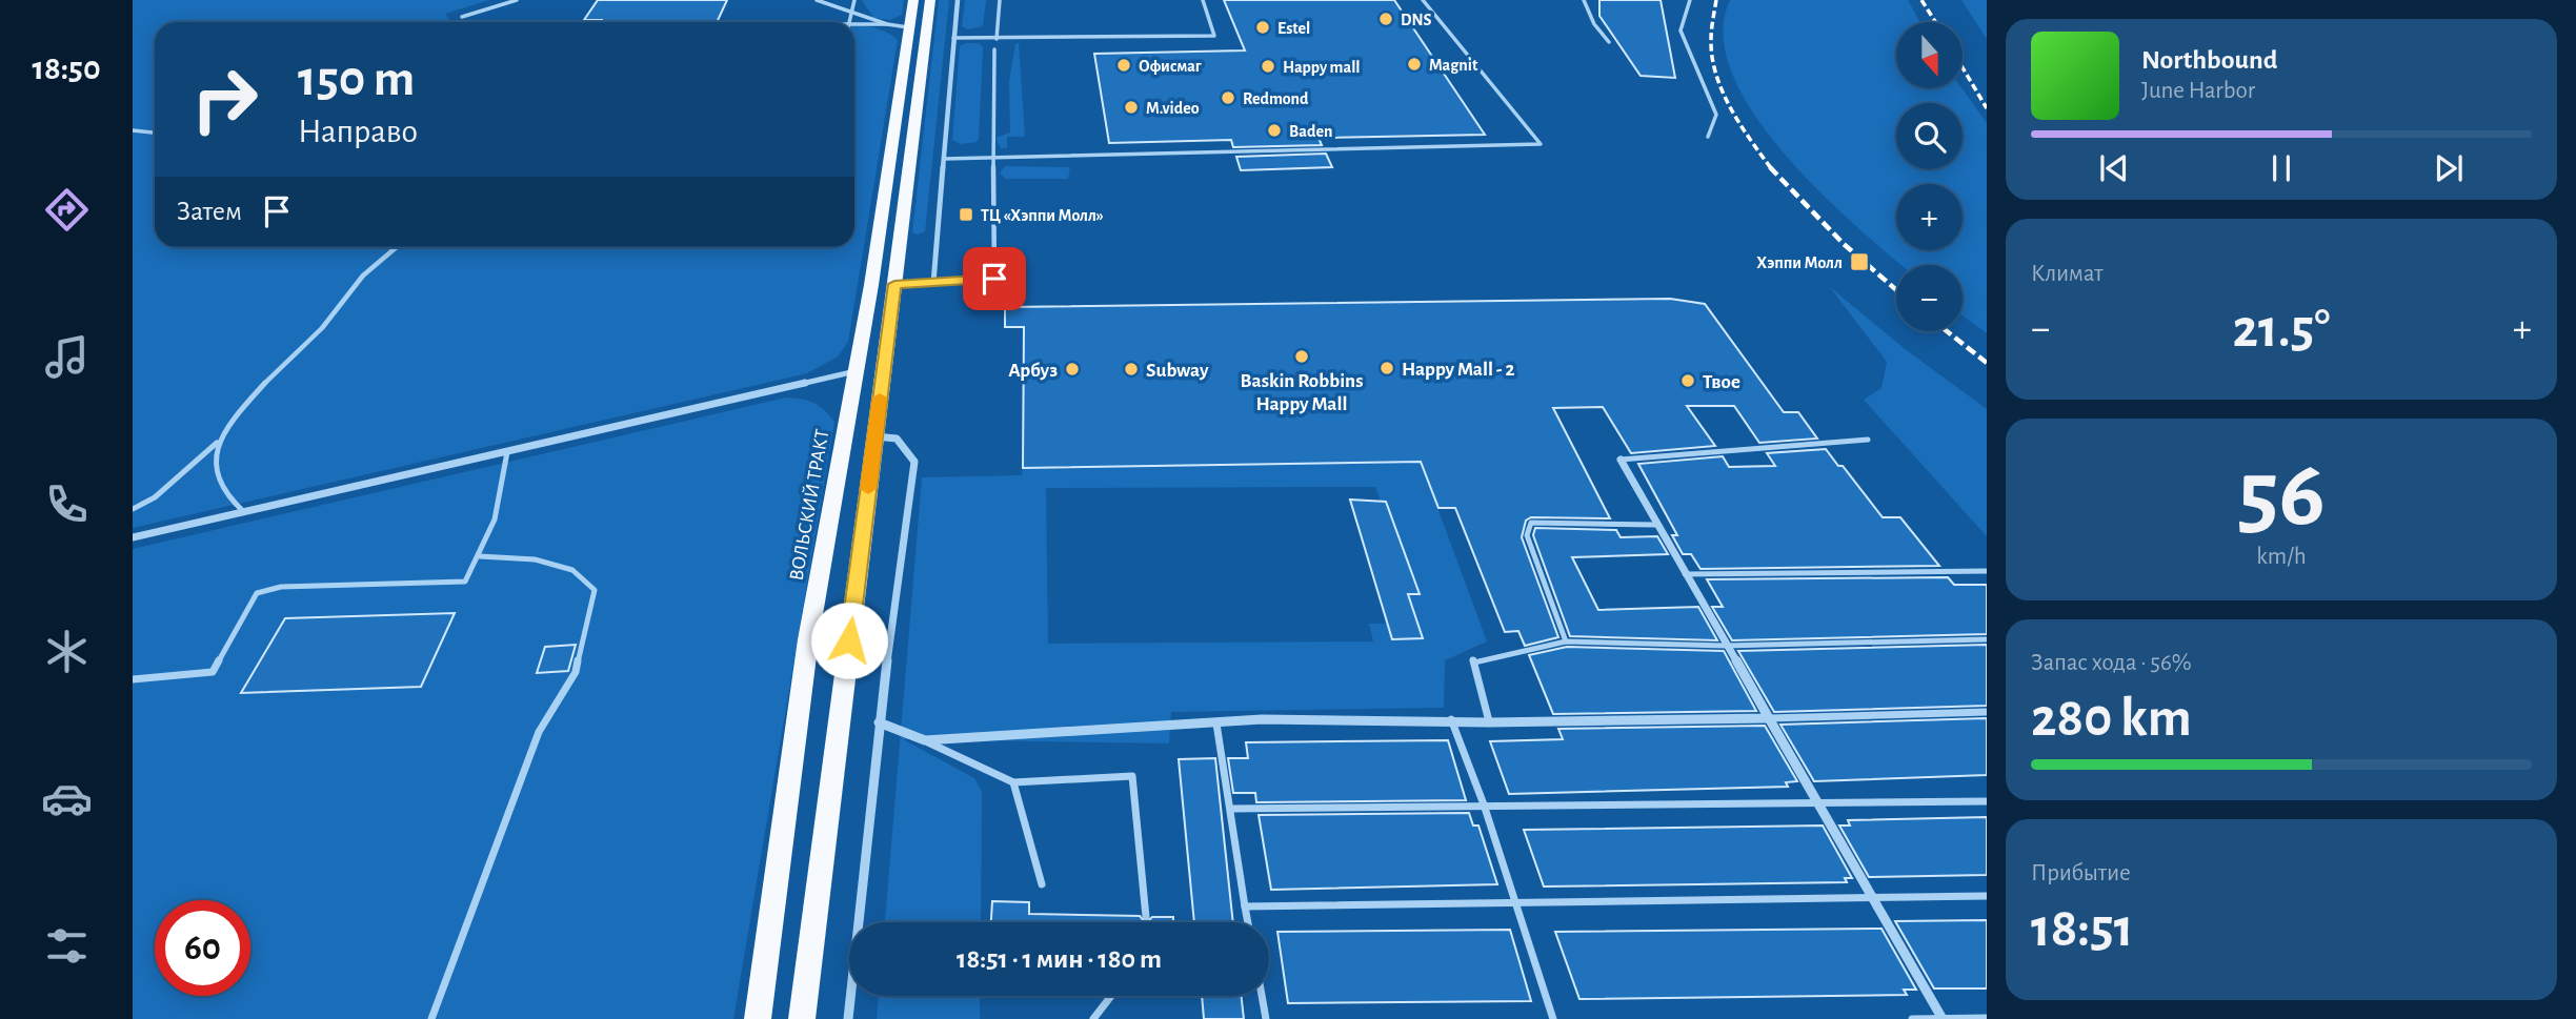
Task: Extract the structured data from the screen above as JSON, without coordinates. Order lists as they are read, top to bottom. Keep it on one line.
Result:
{"streets":{"main road":["ВОЛЬСКИЙ ТРАКТ"]},"places":{"other":["DNS","Estel","Magnit","Офисмаг","Happy mall","Redmond","M.video","Baden","Baskin Robbins Happy Mall","Happy Mall - 2","Арбуз","Subway","Твое"],"transit":["ТЦ «Хэппи Молл»","Хэппи Молл"]},"north":"bottom","page":{"tabs":"18:50","map_buttons":["+","−"],"turn":["150 m","Направо"],"song":["Northbound","June Harbor"],"then":"Затем","tile":["Климат",["56","km/h"],["Запас хода · 56%","280 km"],["Прибытие","18:51"]],"heat":["−","21.5°","+"],"limit":"60","trip":"18:51 · 1 мин · 180 m"}}
